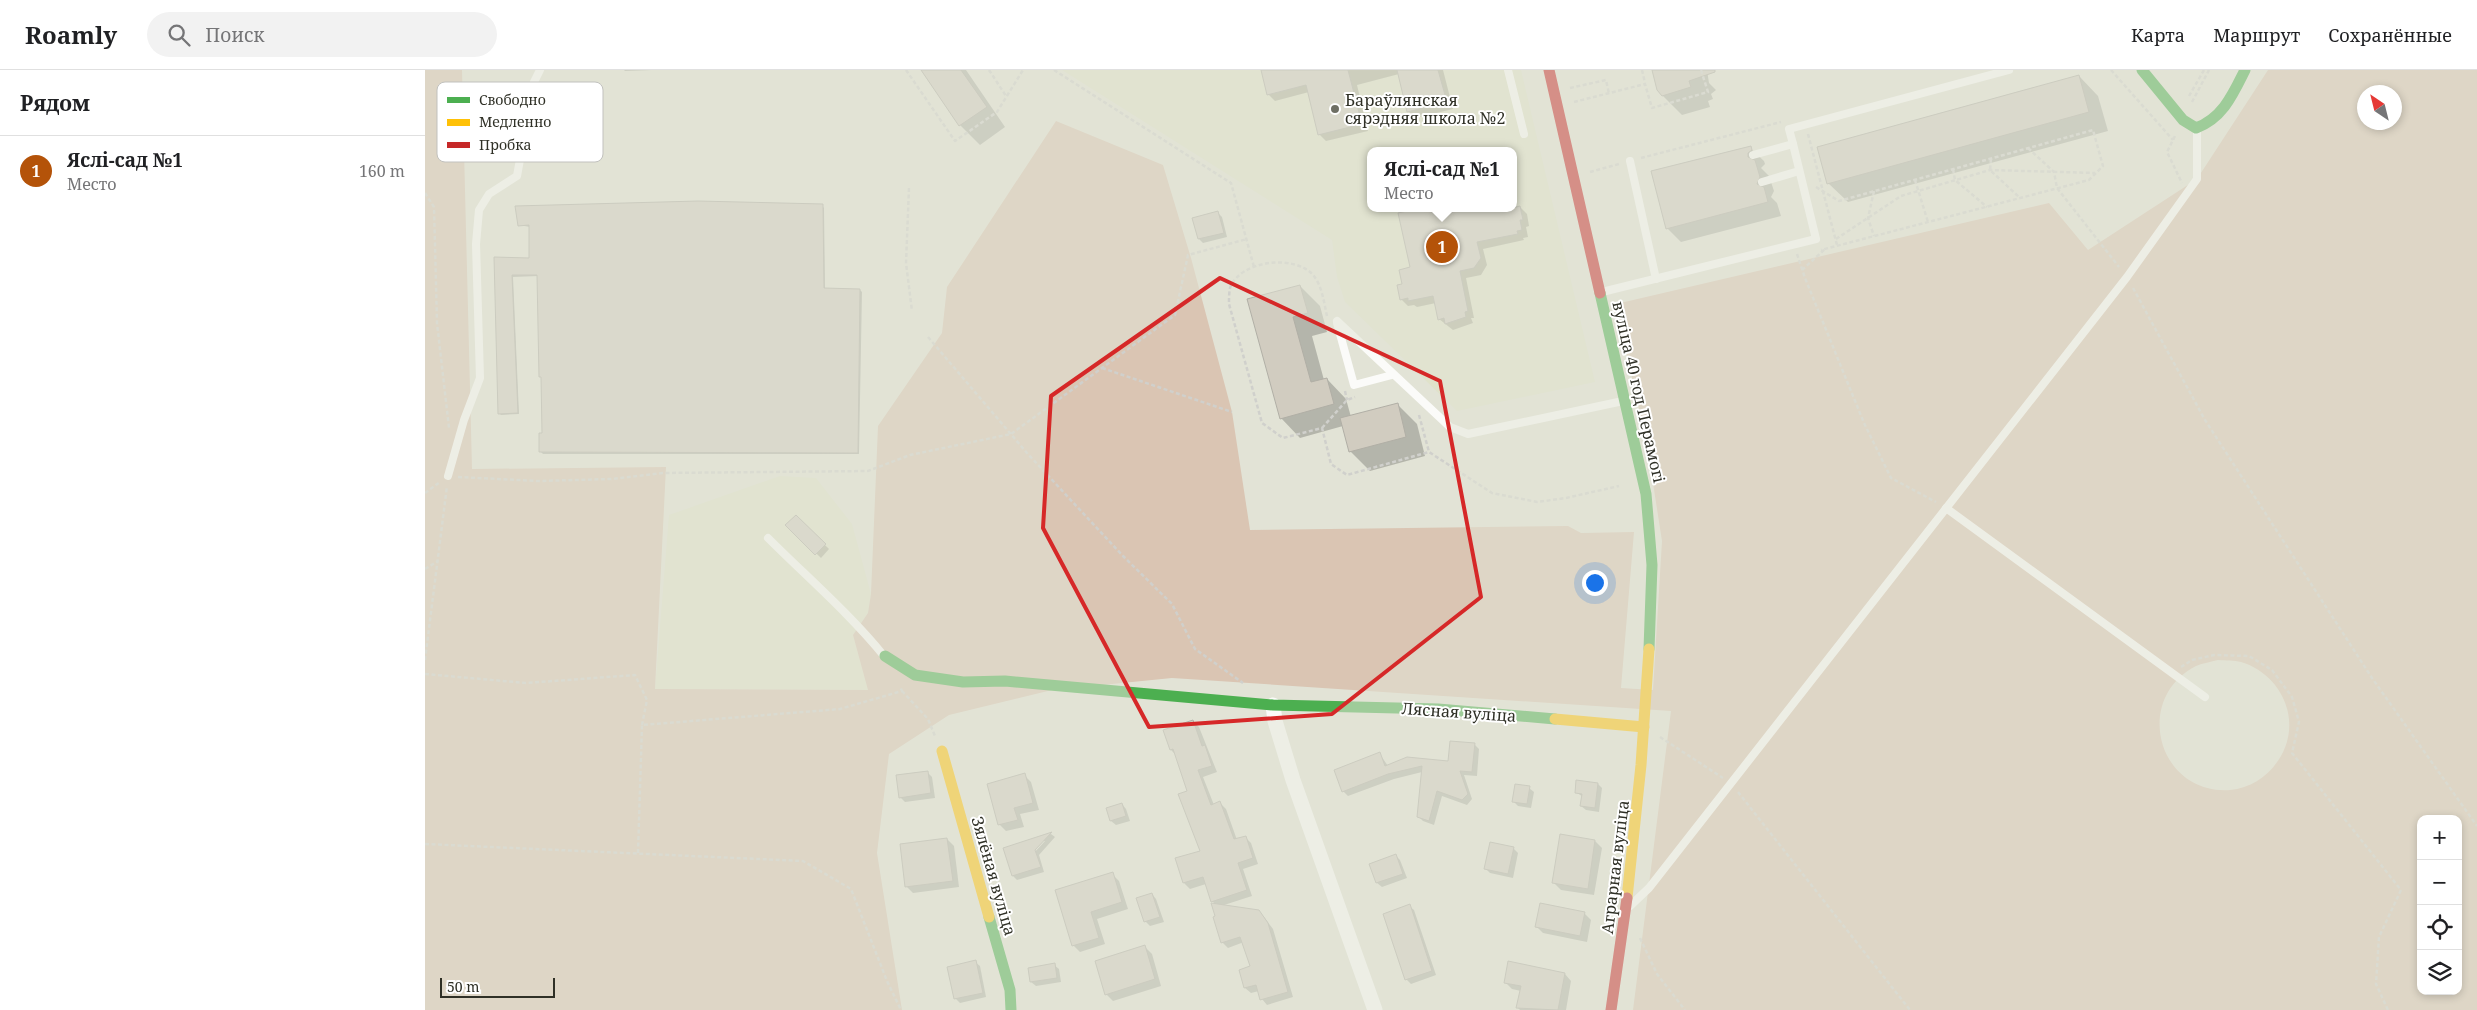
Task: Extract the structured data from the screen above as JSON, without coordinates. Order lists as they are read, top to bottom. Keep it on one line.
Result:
{"streets":{"street":["вуліца 40 год Перамогі","Лясная вуліца","Аграрная вуліца","Зялёная вуліца"]},"crossings":[["вуліца 40 год Перамогі","Лясная вуліца"],["вуліца 40 год Перамогі","Аграрная вуліца"],["Лясная вуліца","Аграрная вуліца"]],"places":["Бараўлянская сярэдняя школа №2"],"legend":["Свободно","Медленно","Пробка"],"scale_bar":"50 m","north":"top left","page":{"header":"Roamly","search":"Поиск","nav":["Карта","Маршрут","Сохранённые"],"heading":"Рядом","list":[{"mark":"1","name":"Яслі-сад №1","note":"Место","value":"160 m"}],"popup":["Яслі-сад №1","Место"],"pins":"1","map_buttons":["+","−"],"scale":"50 m"}}
